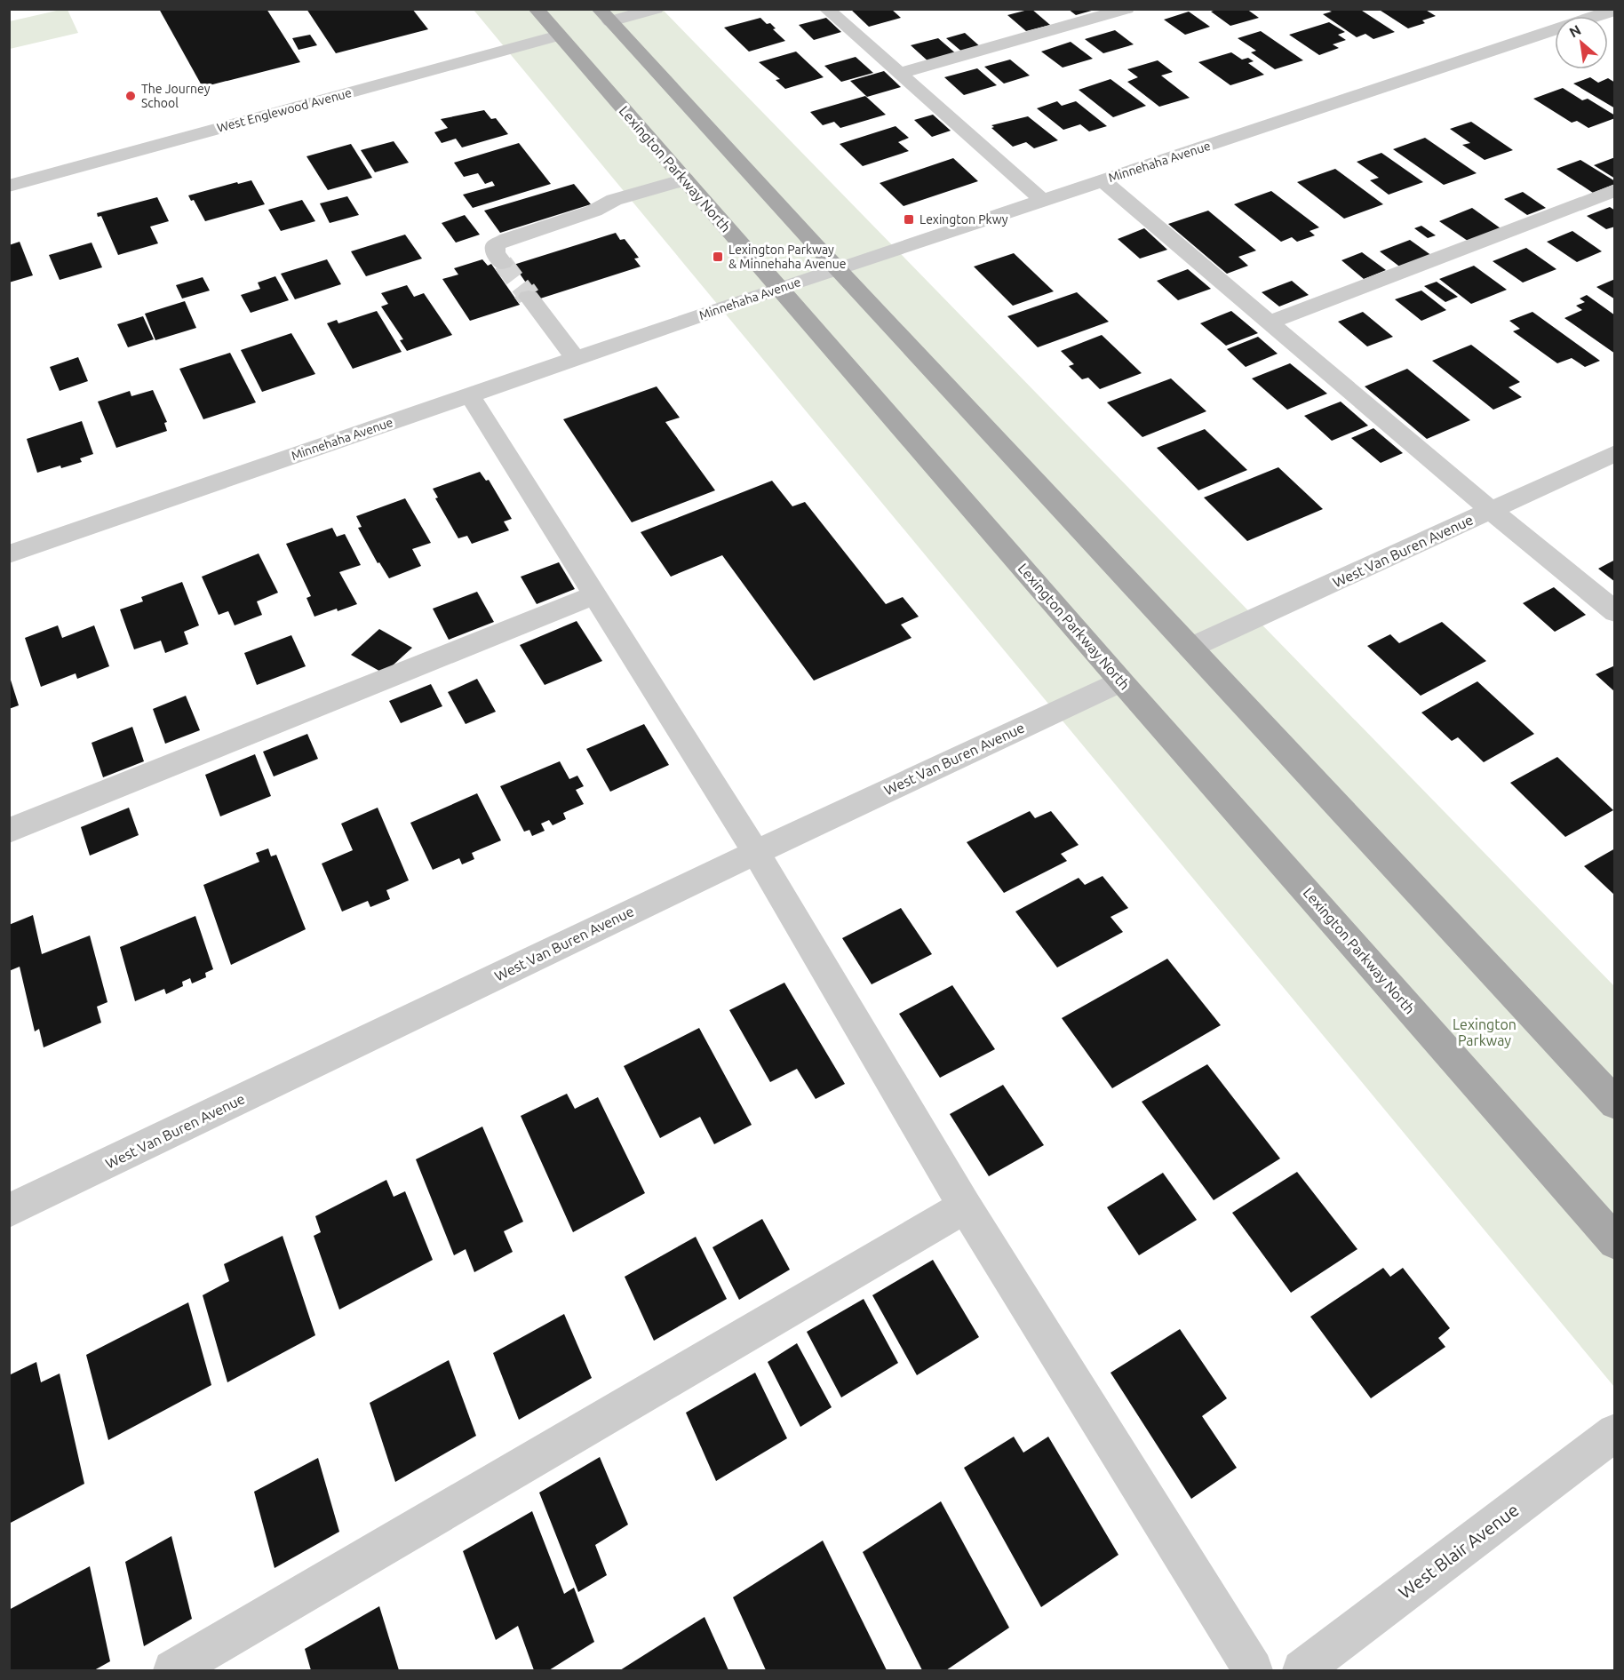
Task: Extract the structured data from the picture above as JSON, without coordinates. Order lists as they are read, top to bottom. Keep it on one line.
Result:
{"streets":{"main road":["Lexington Parkway North"],"street":["West Englewood Avenue","Minnehaha Avenue","West Van Buren Avenue","West Blair Avenue"]},"crossings":[["West Englewood Avenue","Lexington Parkway North"],["Minnehaha Avenue","Lexington Parkway North"],["Lexington Parkway North","West Van Buren Avenue"]],"parks":["Lexington Parkway"],"places":{"other":["The Journey School"],"transit":["Lexington Pkwy","Lexington Parkway & Minnehaha Avenue"]},"north":"top left"}
